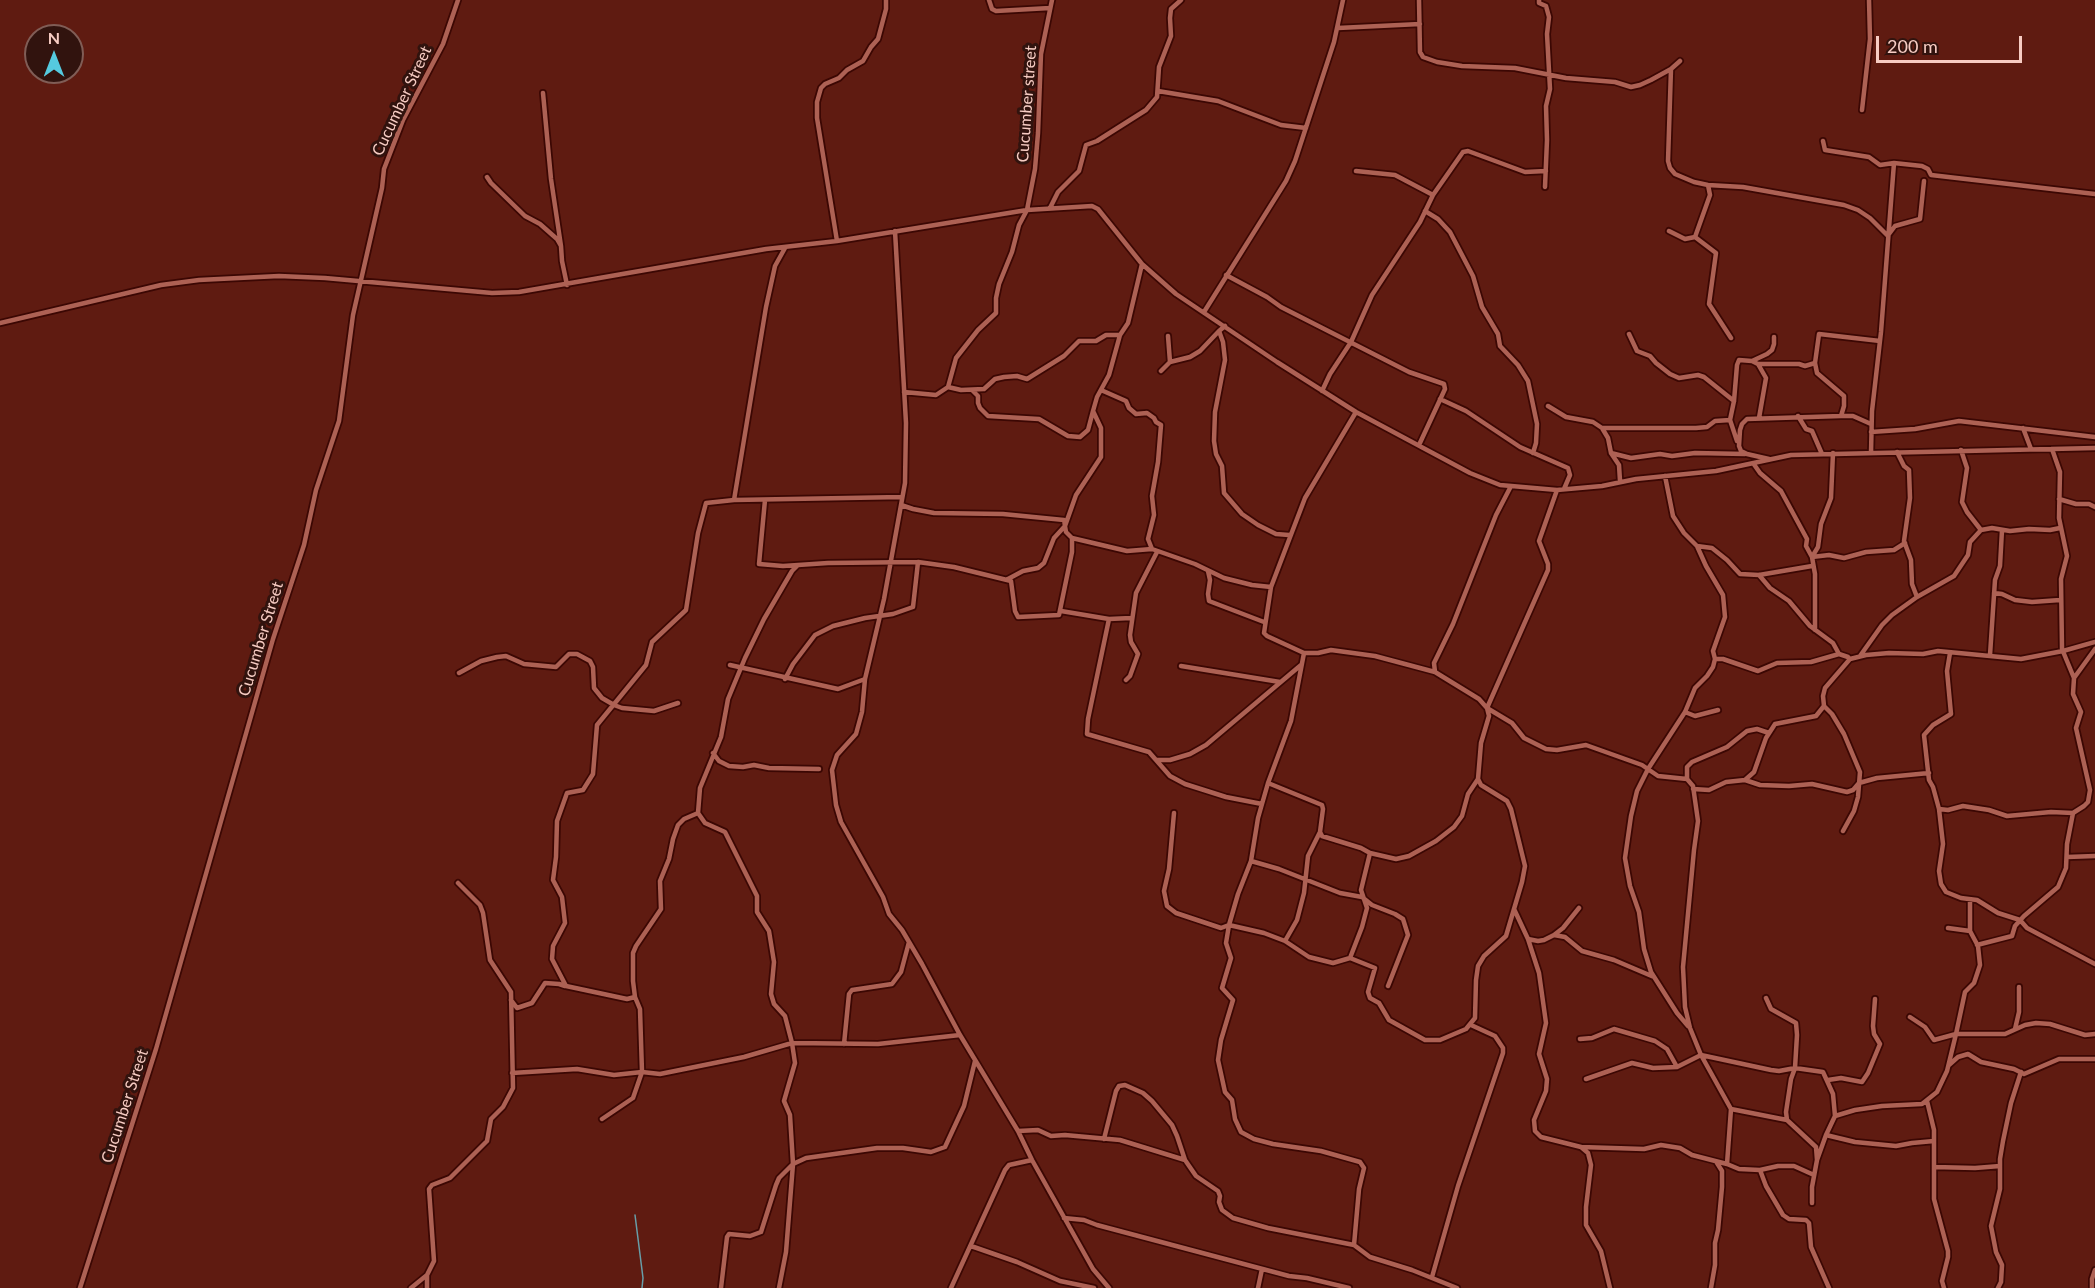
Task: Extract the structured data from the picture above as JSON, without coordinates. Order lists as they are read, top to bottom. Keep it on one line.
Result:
{"streets":{"street":["Cucumber Street","Cucumber street"]},"scale_bar":"200 m","north":"top"}
